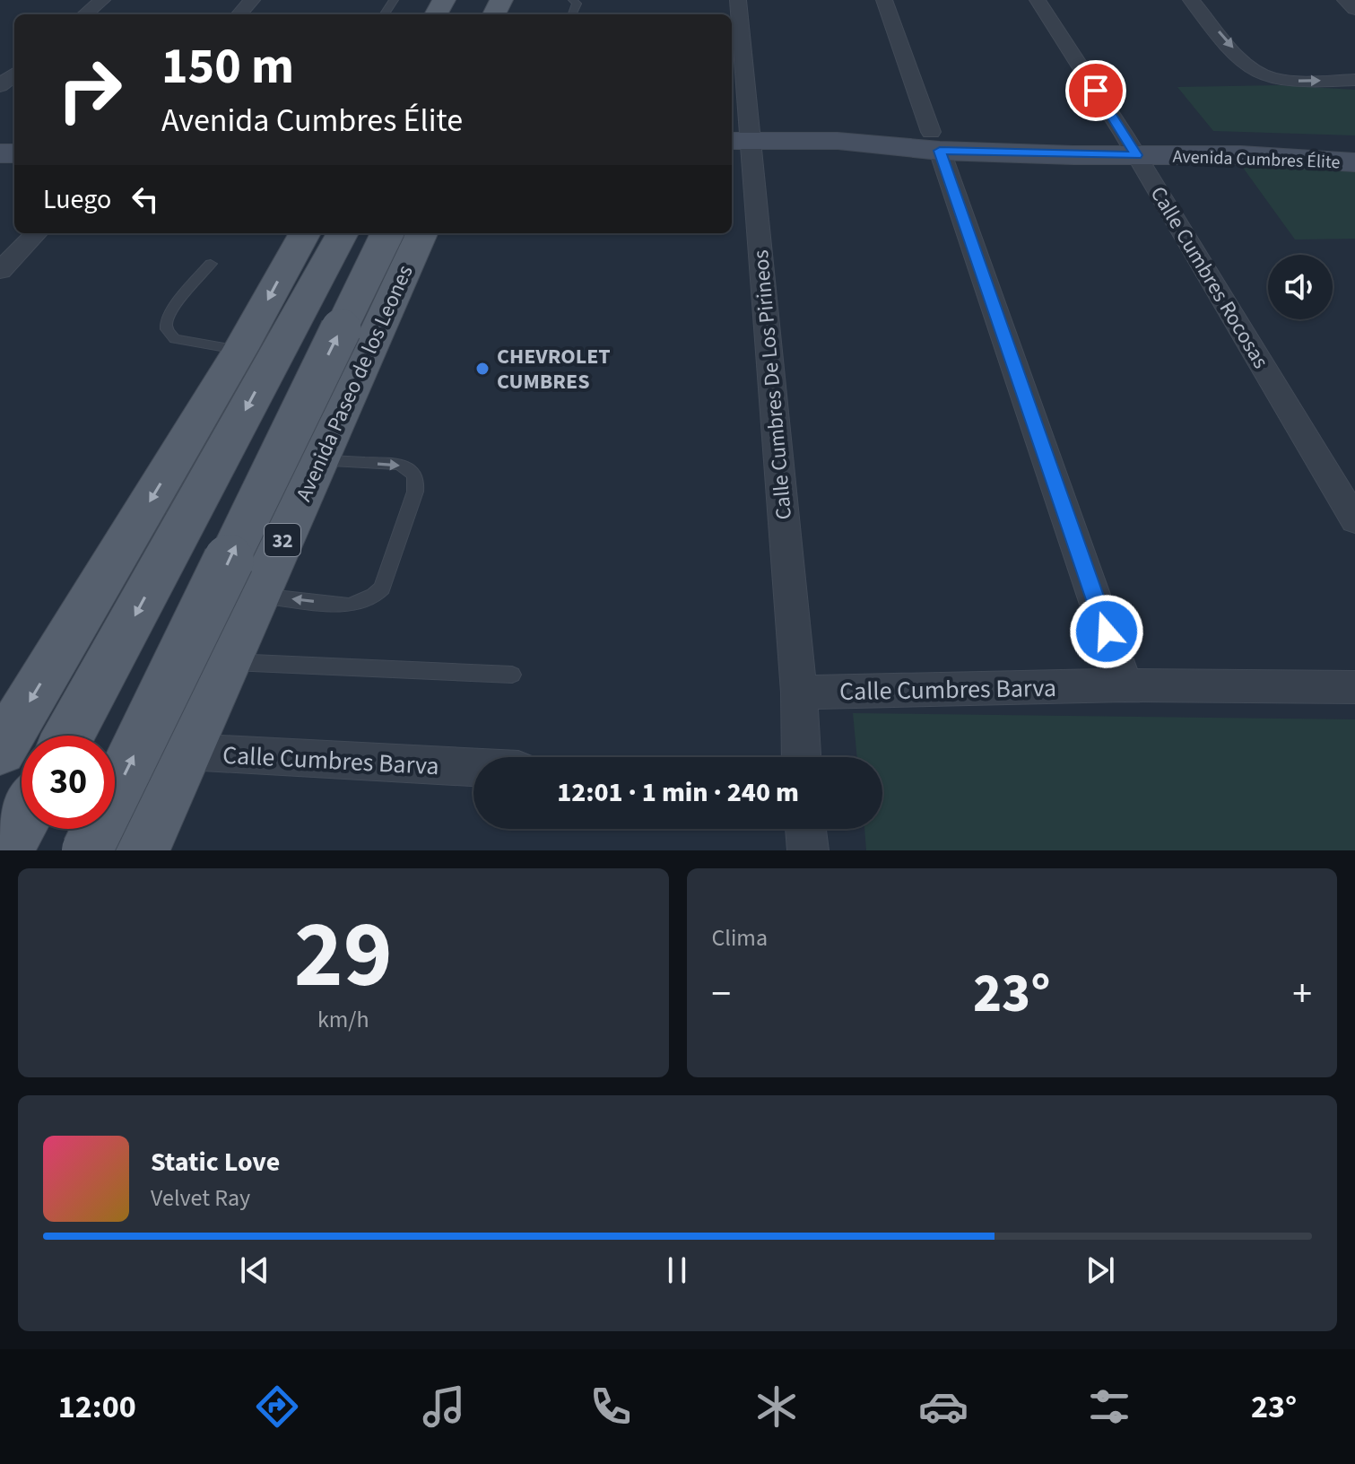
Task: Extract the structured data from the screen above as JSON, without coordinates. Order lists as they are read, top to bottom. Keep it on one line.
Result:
{"streets":{"main road":["Avenida Paseo de los Leones","32"],"street":["Avenida Cumbres Élite","Calle Cumbres Rocosas","Calle Cumbres De Los Pirineos","Calle Cumbres Barva"]},"crossings":[["Avenida Cumbres Élite","Calle Cumbres Rocosas"],["Avenida Cumbres Élite","Calle Cumbres De Los Pirineos"],["Avenida Paseo de los Leones","Calle Cumbres Barva"],["Calle Cumbres De Los Pirineos","Calle Cumbres Barva"]],"places":["CHEVROLET CUMBRES"],"page":{"turn":["150 m","Avenida Cumbres Élite"],"then":"Luego","limit":"30","trip":"12:01 · 1 min · 240 m","tile":[["29","km/h"],"Clima"],"heat":["−","23°","+"],"song":["Static Love","Velvet Ray"],"tabs":["12:00","23°"]}}
